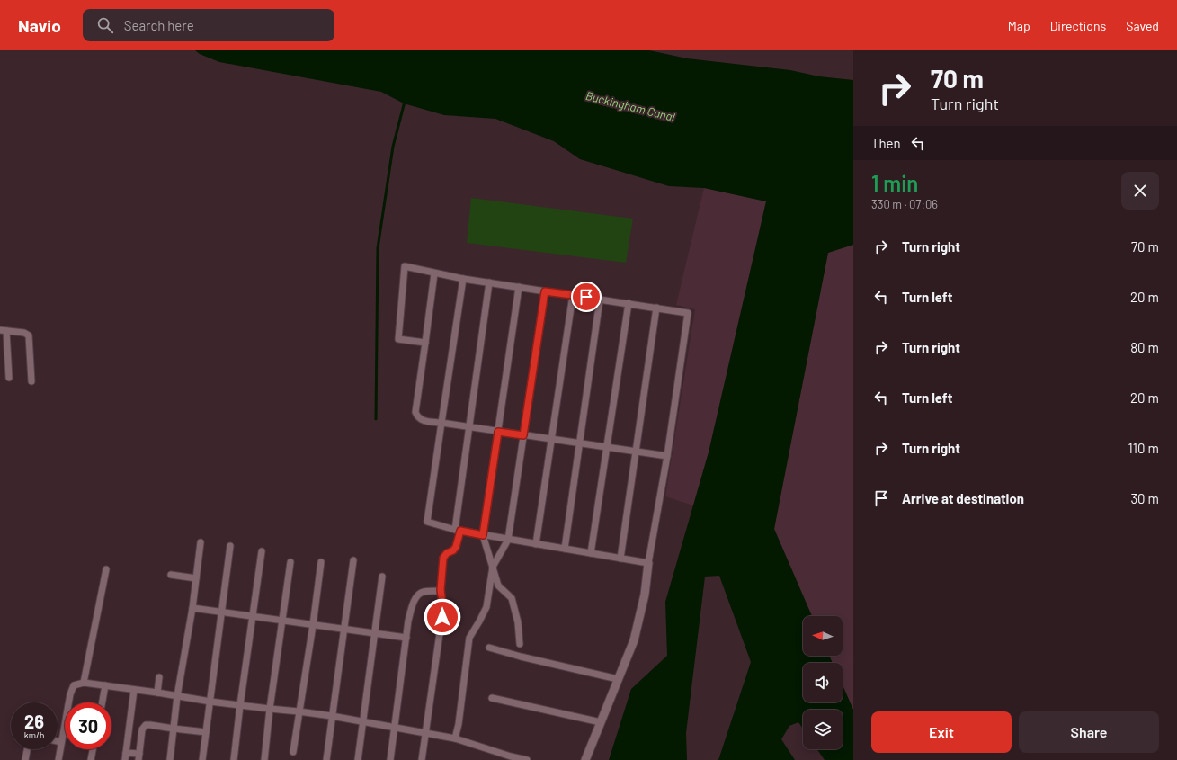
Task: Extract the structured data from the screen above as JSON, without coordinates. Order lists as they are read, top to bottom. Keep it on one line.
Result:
{"water":["Buckingham Canal"],"north":"left","page":{"header":"Navio","search":"Search here","nav":["Map","Directions","Saved"],"turn":["70 m","Turn right"],"then":"Then","heading":["1 min","330 m · 07:06"],"list":[{"name":"Turn right","value":"70 m"},{"name":"Turn left","value":"20 m"},{"name":"Turn right","value":"80 m"},{"name":"Turn left","value":"20 m"},{"name":"Turn right","value":"110 m"},{"name":"Arrive at destination","value":"30 m"}],"speed":"26 km/h","limit":"30","buttons":["Exit","Share"]}}
